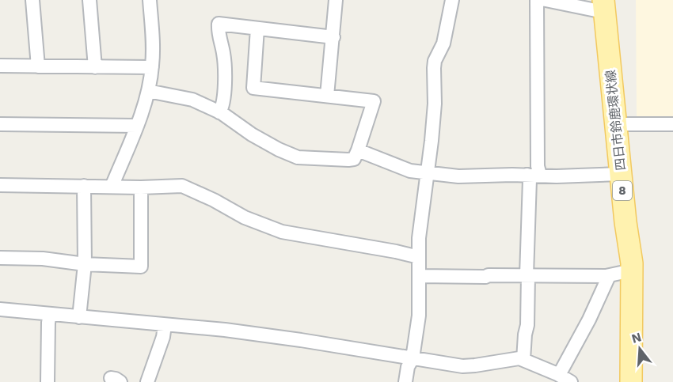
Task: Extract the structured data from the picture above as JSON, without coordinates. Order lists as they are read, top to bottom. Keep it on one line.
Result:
{"streets":{"main road":["四日市鈴鹿環状線","8"]},"north":"top"}
